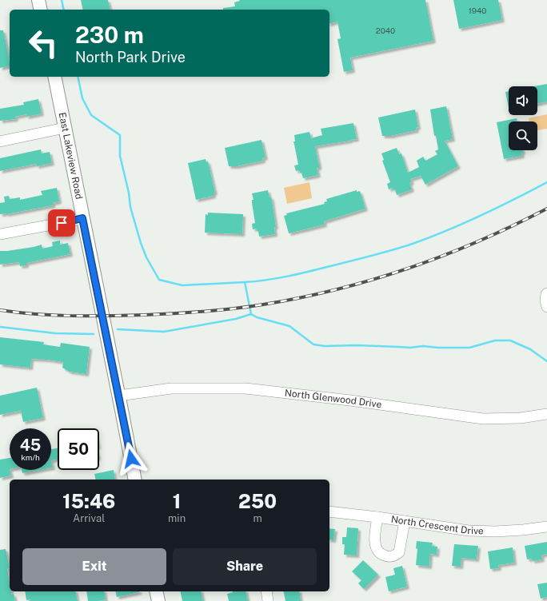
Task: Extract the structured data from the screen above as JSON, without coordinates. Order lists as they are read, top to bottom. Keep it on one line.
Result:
{"streets":{"main road":["East Lakeview Road"],"street":["North Glenwood Drive","North Crescent Drive"]},"crossings":[["East Lakeview Road","North Glenwood Drive"]],"house_numbers":["1940","2040"],"page":{"turn":["230 m","North Park Drive"],"speed":"45 km/h","limit":"50","eta":["15:46","Arrival","1","min","250","m"],"buttons":["Exit","Share"]}}
